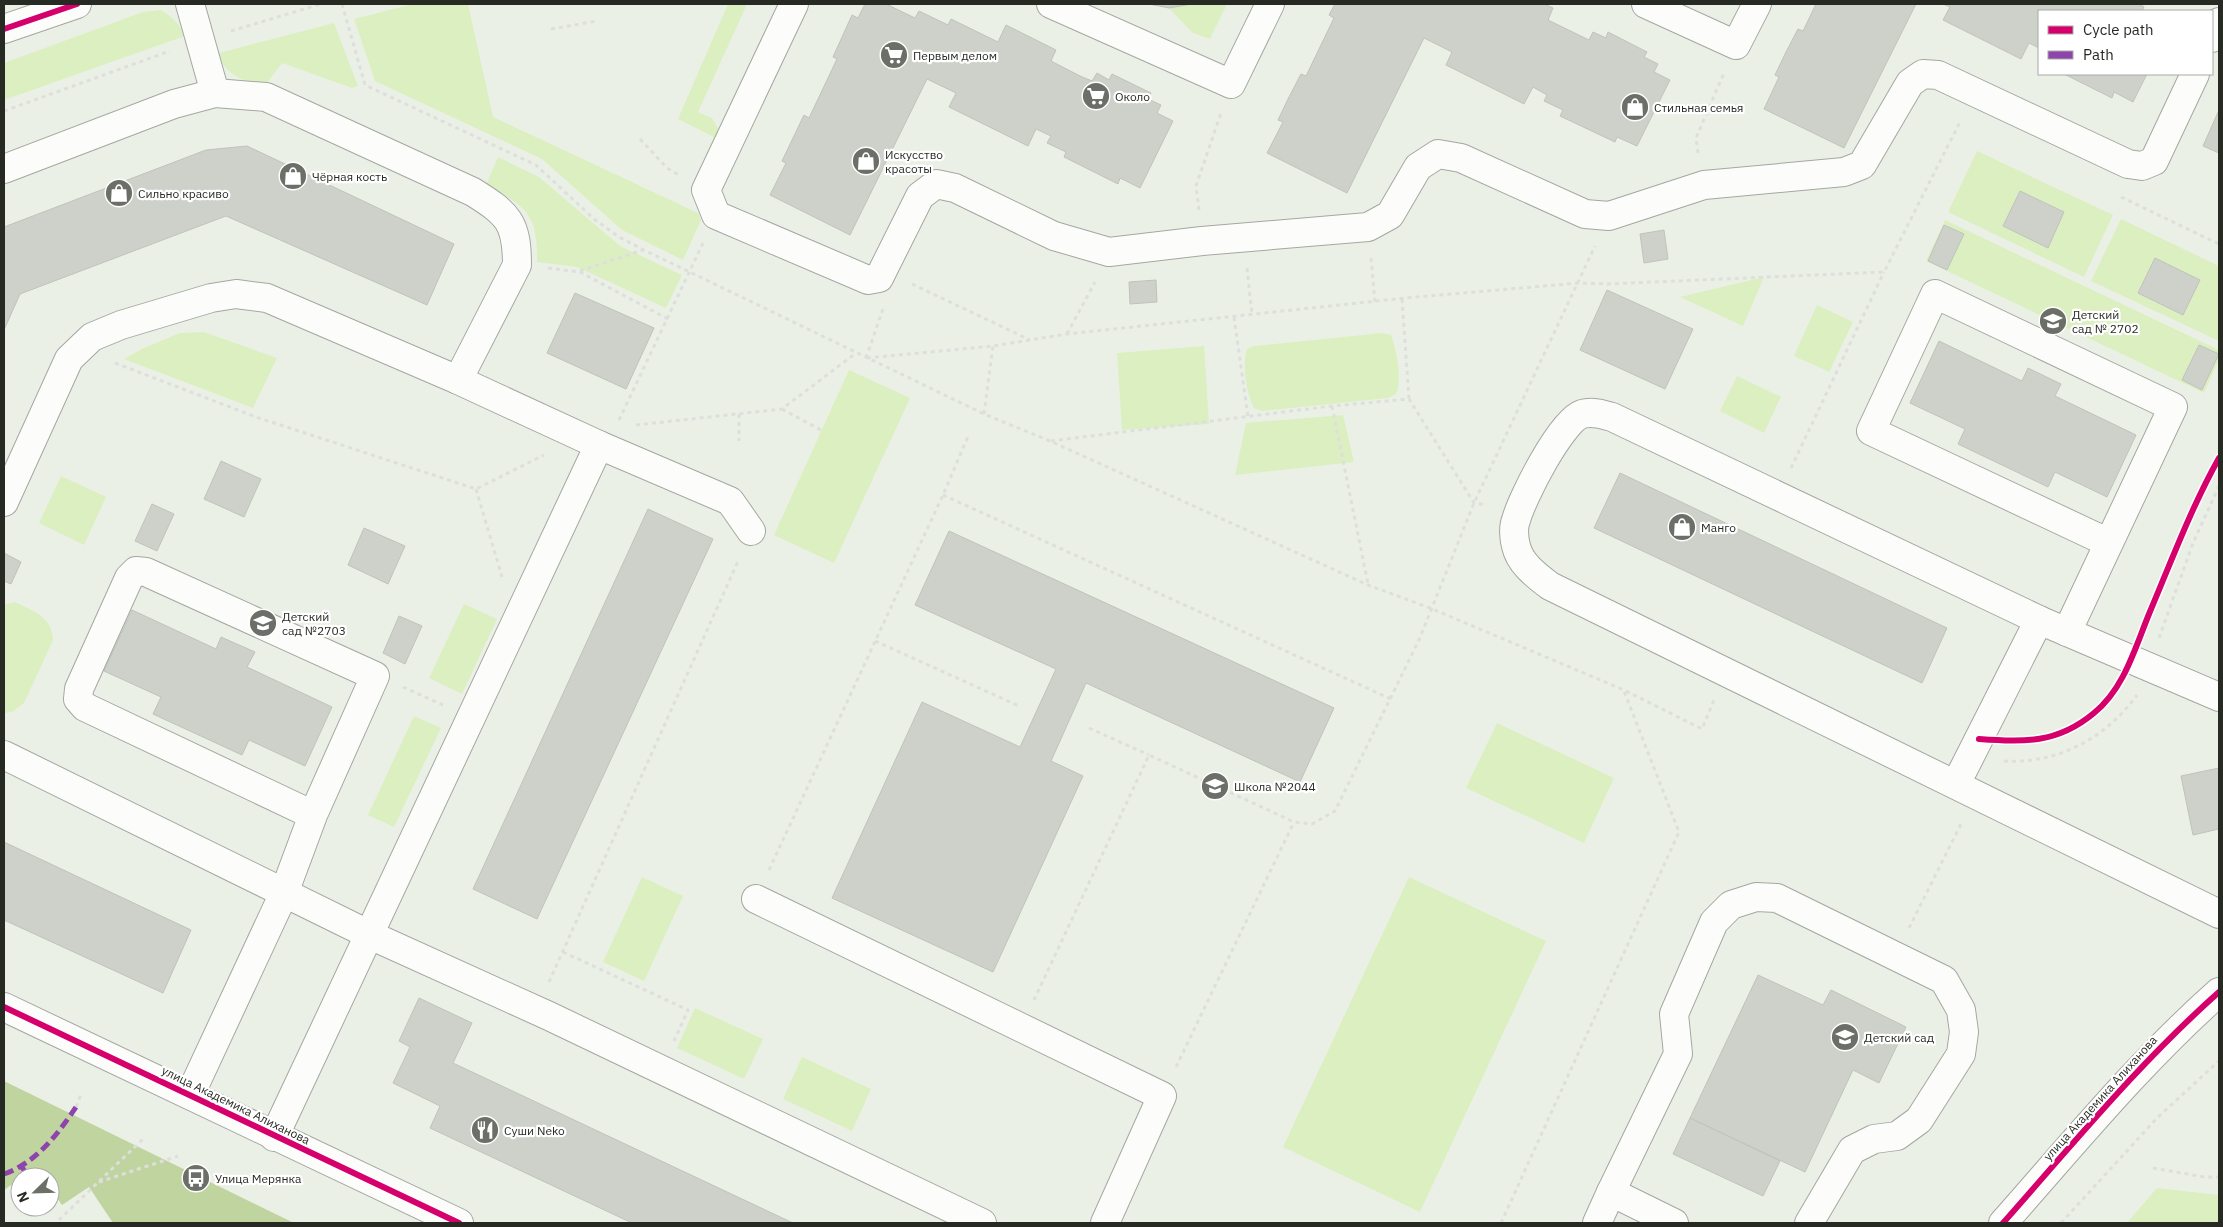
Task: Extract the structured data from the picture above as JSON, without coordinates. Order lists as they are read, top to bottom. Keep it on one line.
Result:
{"streets":{"street":["улица Академика Алиханова"]},"places":{"supermarket":["Первым делом","Около"],"shop":["Стильная семья","Искусство красоты","Чёрная кость","Сильно красиво","Манго"],"school or university":["Детский сад № 2702","Детский сад №2703","Школа №2044","Детский сад"],"restaurant":["Суши Neko"],"bus stop":["Улица Мерянка"]},"legend":["Cycle path","Path"],"north":"bottom left"}
